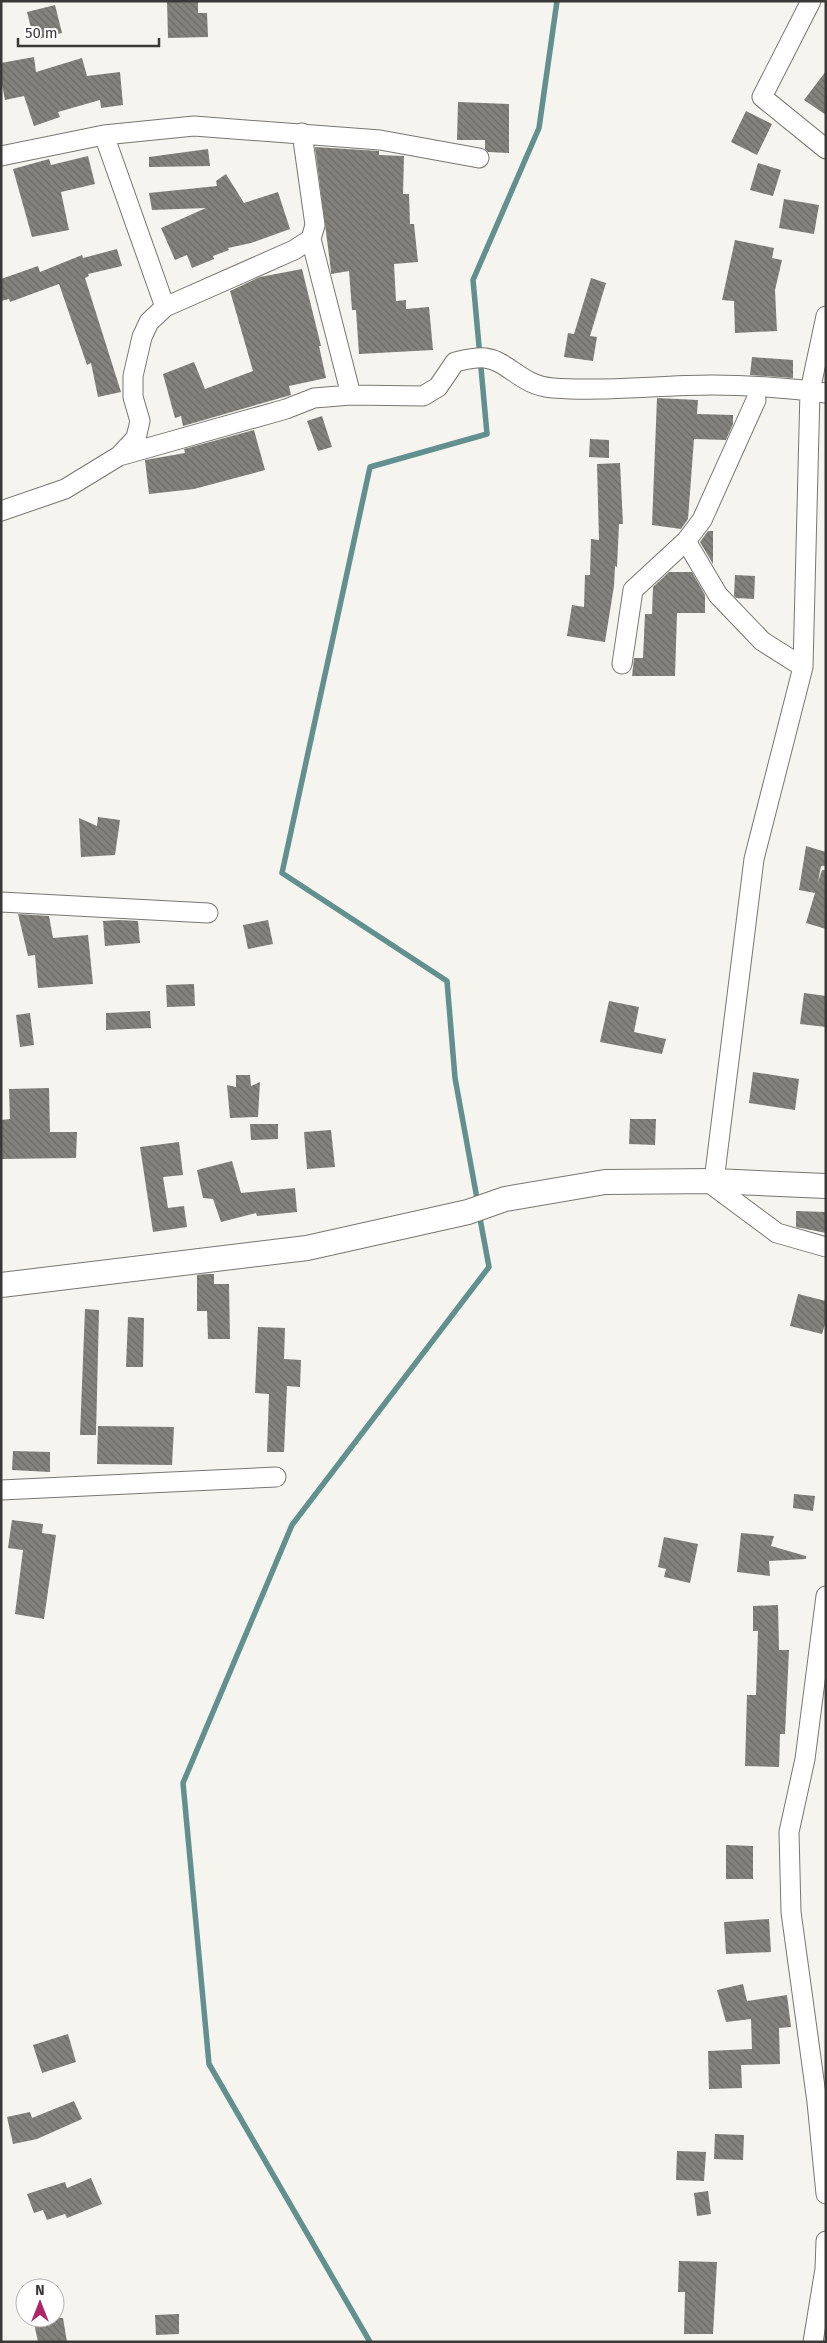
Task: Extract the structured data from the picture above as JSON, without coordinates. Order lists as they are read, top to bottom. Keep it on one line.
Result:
{"scale_bar":"50 m","north":"top"}
